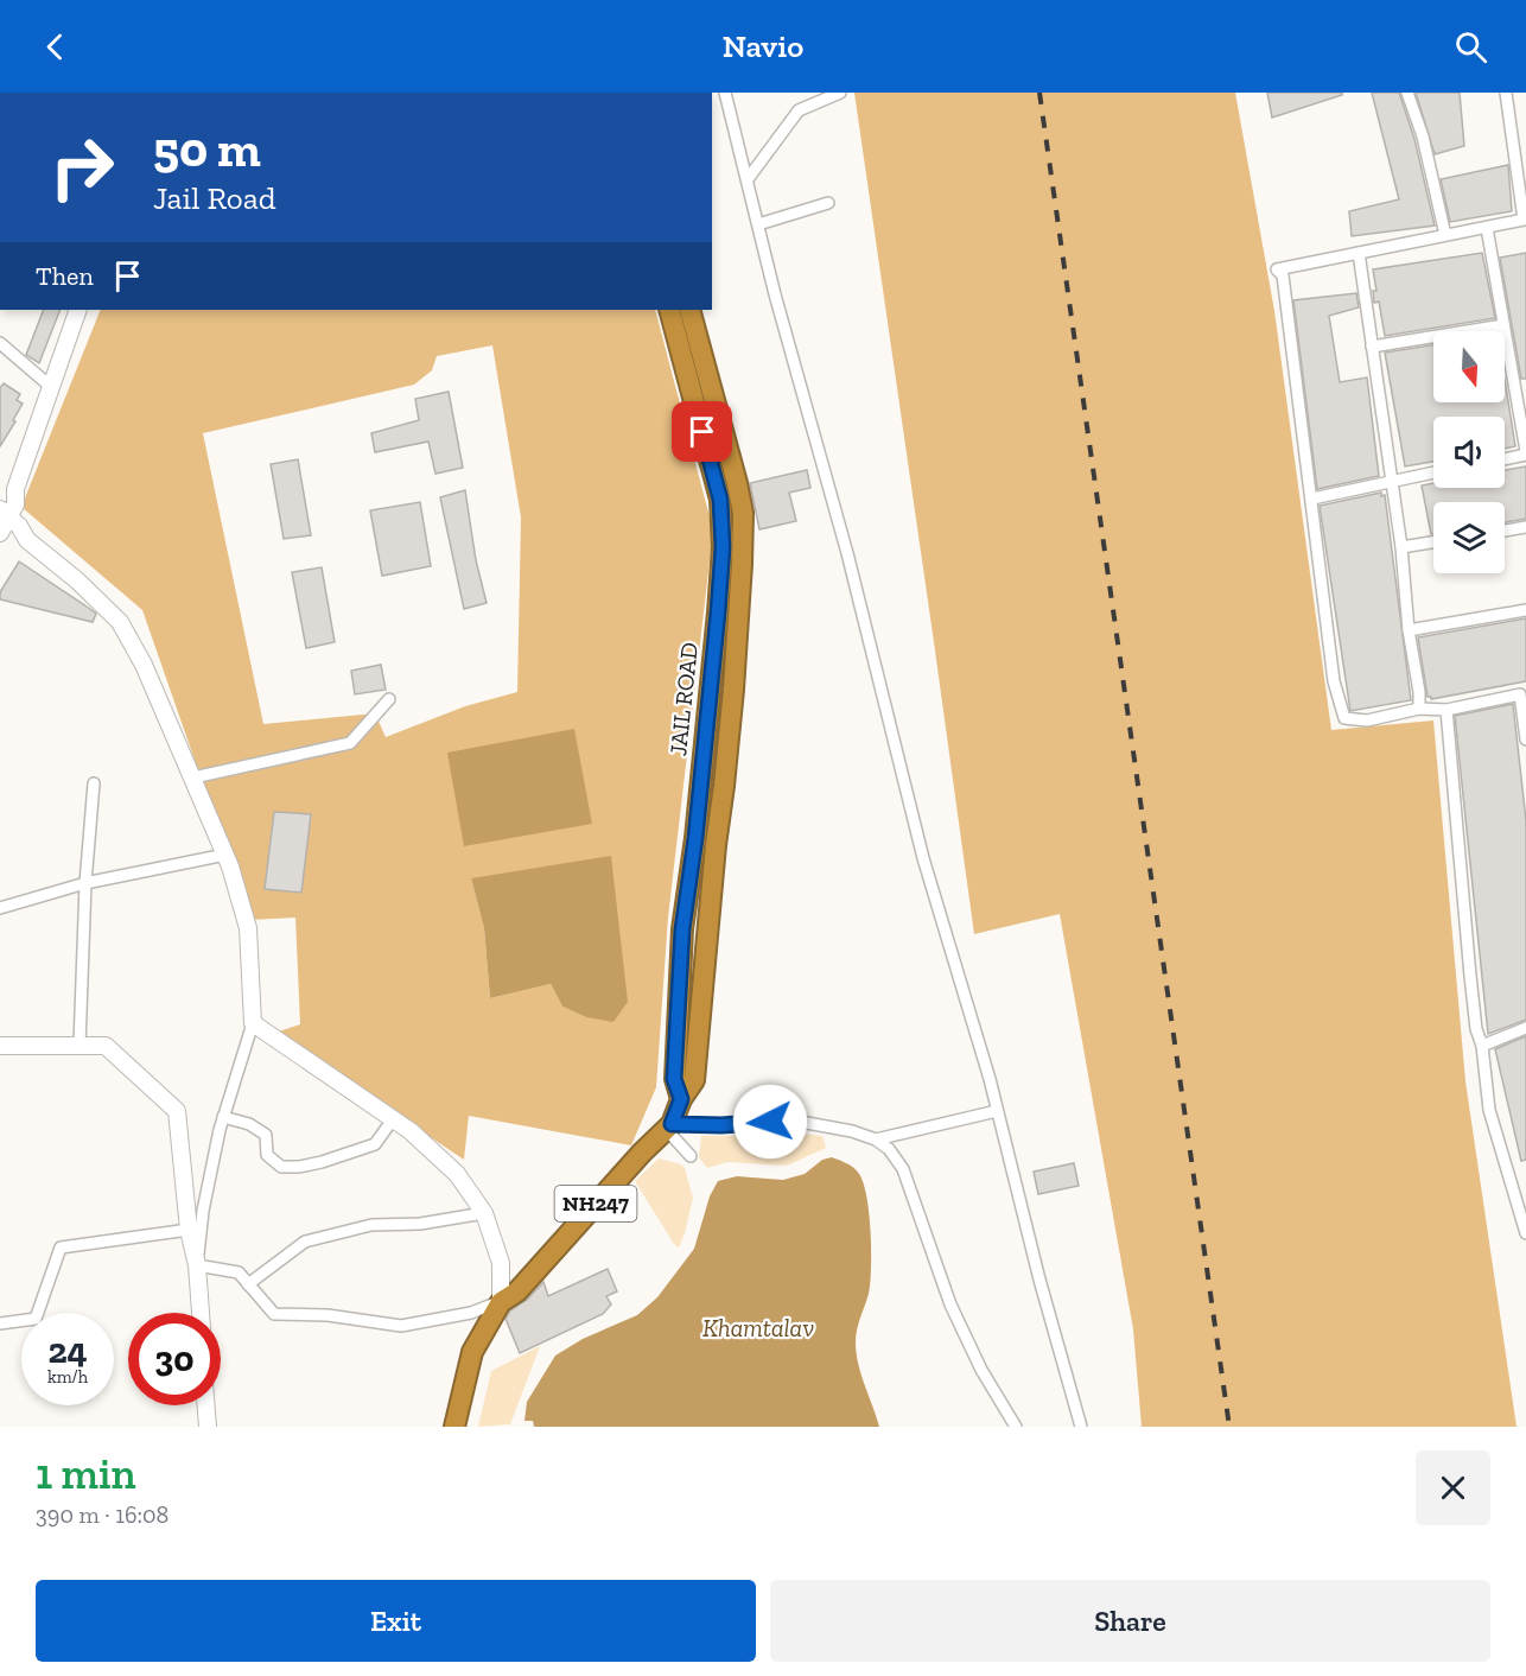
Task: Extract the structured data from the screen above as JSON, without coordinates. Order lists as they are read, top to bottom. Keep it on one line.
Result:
{"streets":{"highway":["JAIL ROAD","NH247"]},"crossings":[["JAIL ROAD","NH247"]],"water":["Khamtalav"],"north":"bottom","page":{"header":"Navio","turn":["50 m","Jail Road"],"then":"Then","speed":"24 km/h","limit":"30","heading":["1 min","390 m · 16:08"],"buttons":["Exit","Share"]}}
